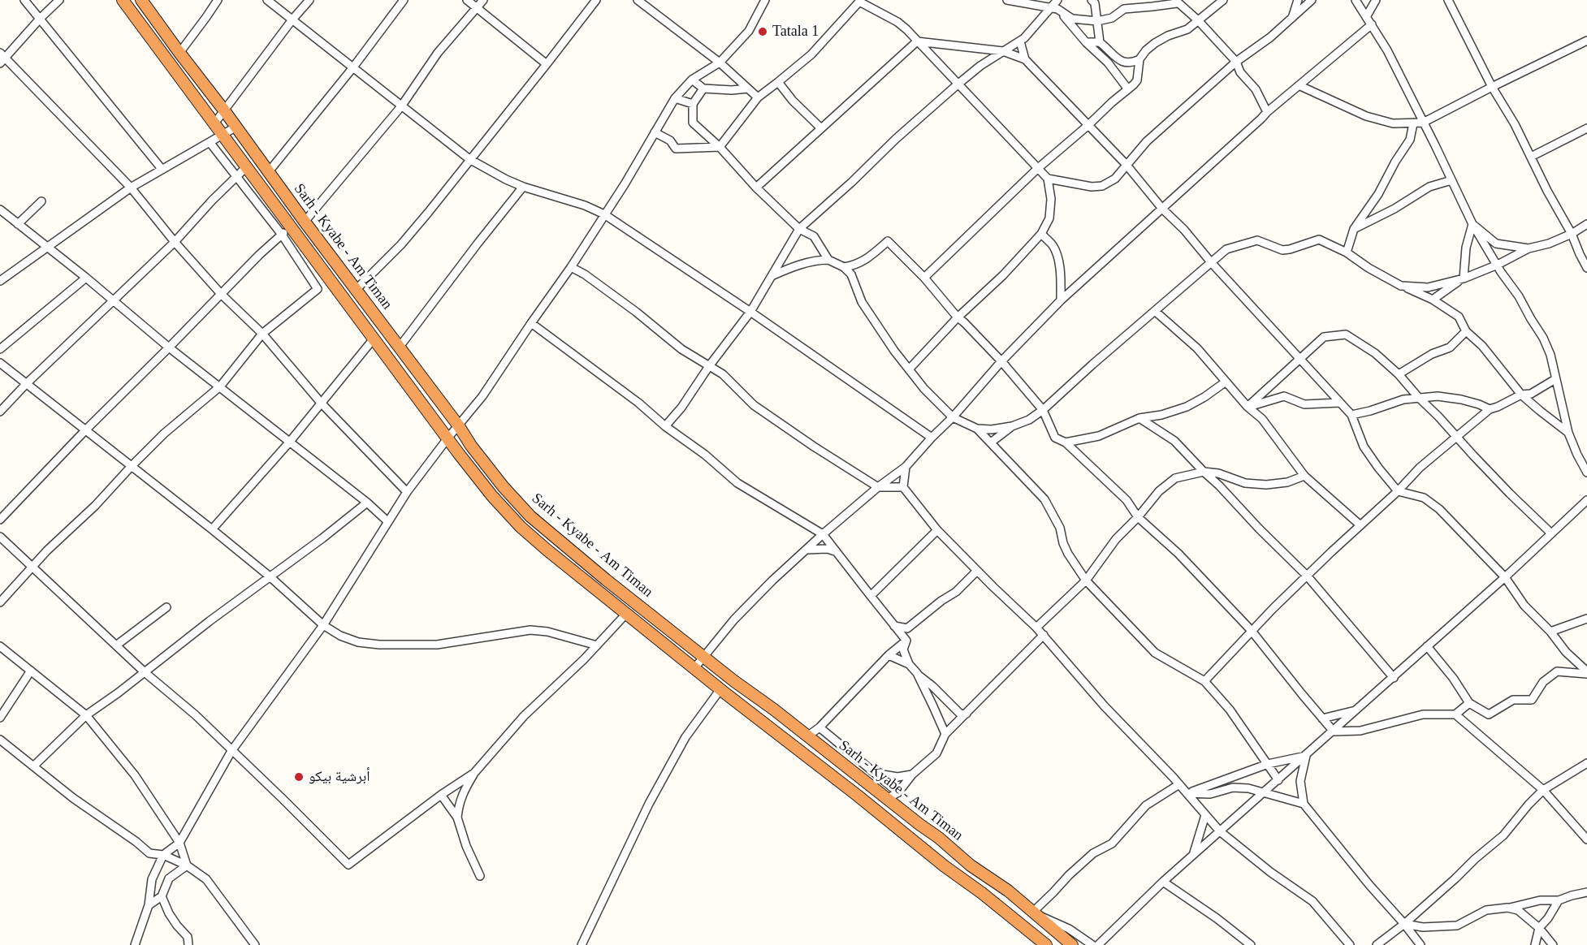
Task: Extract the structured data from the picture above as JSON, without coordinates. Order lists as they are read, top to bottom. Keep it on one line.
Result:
{"streets":{"highway":["Sarh - Kyabe - Am Timan"]},"places":["Tatala 1","أبرشية بيكو"]}
